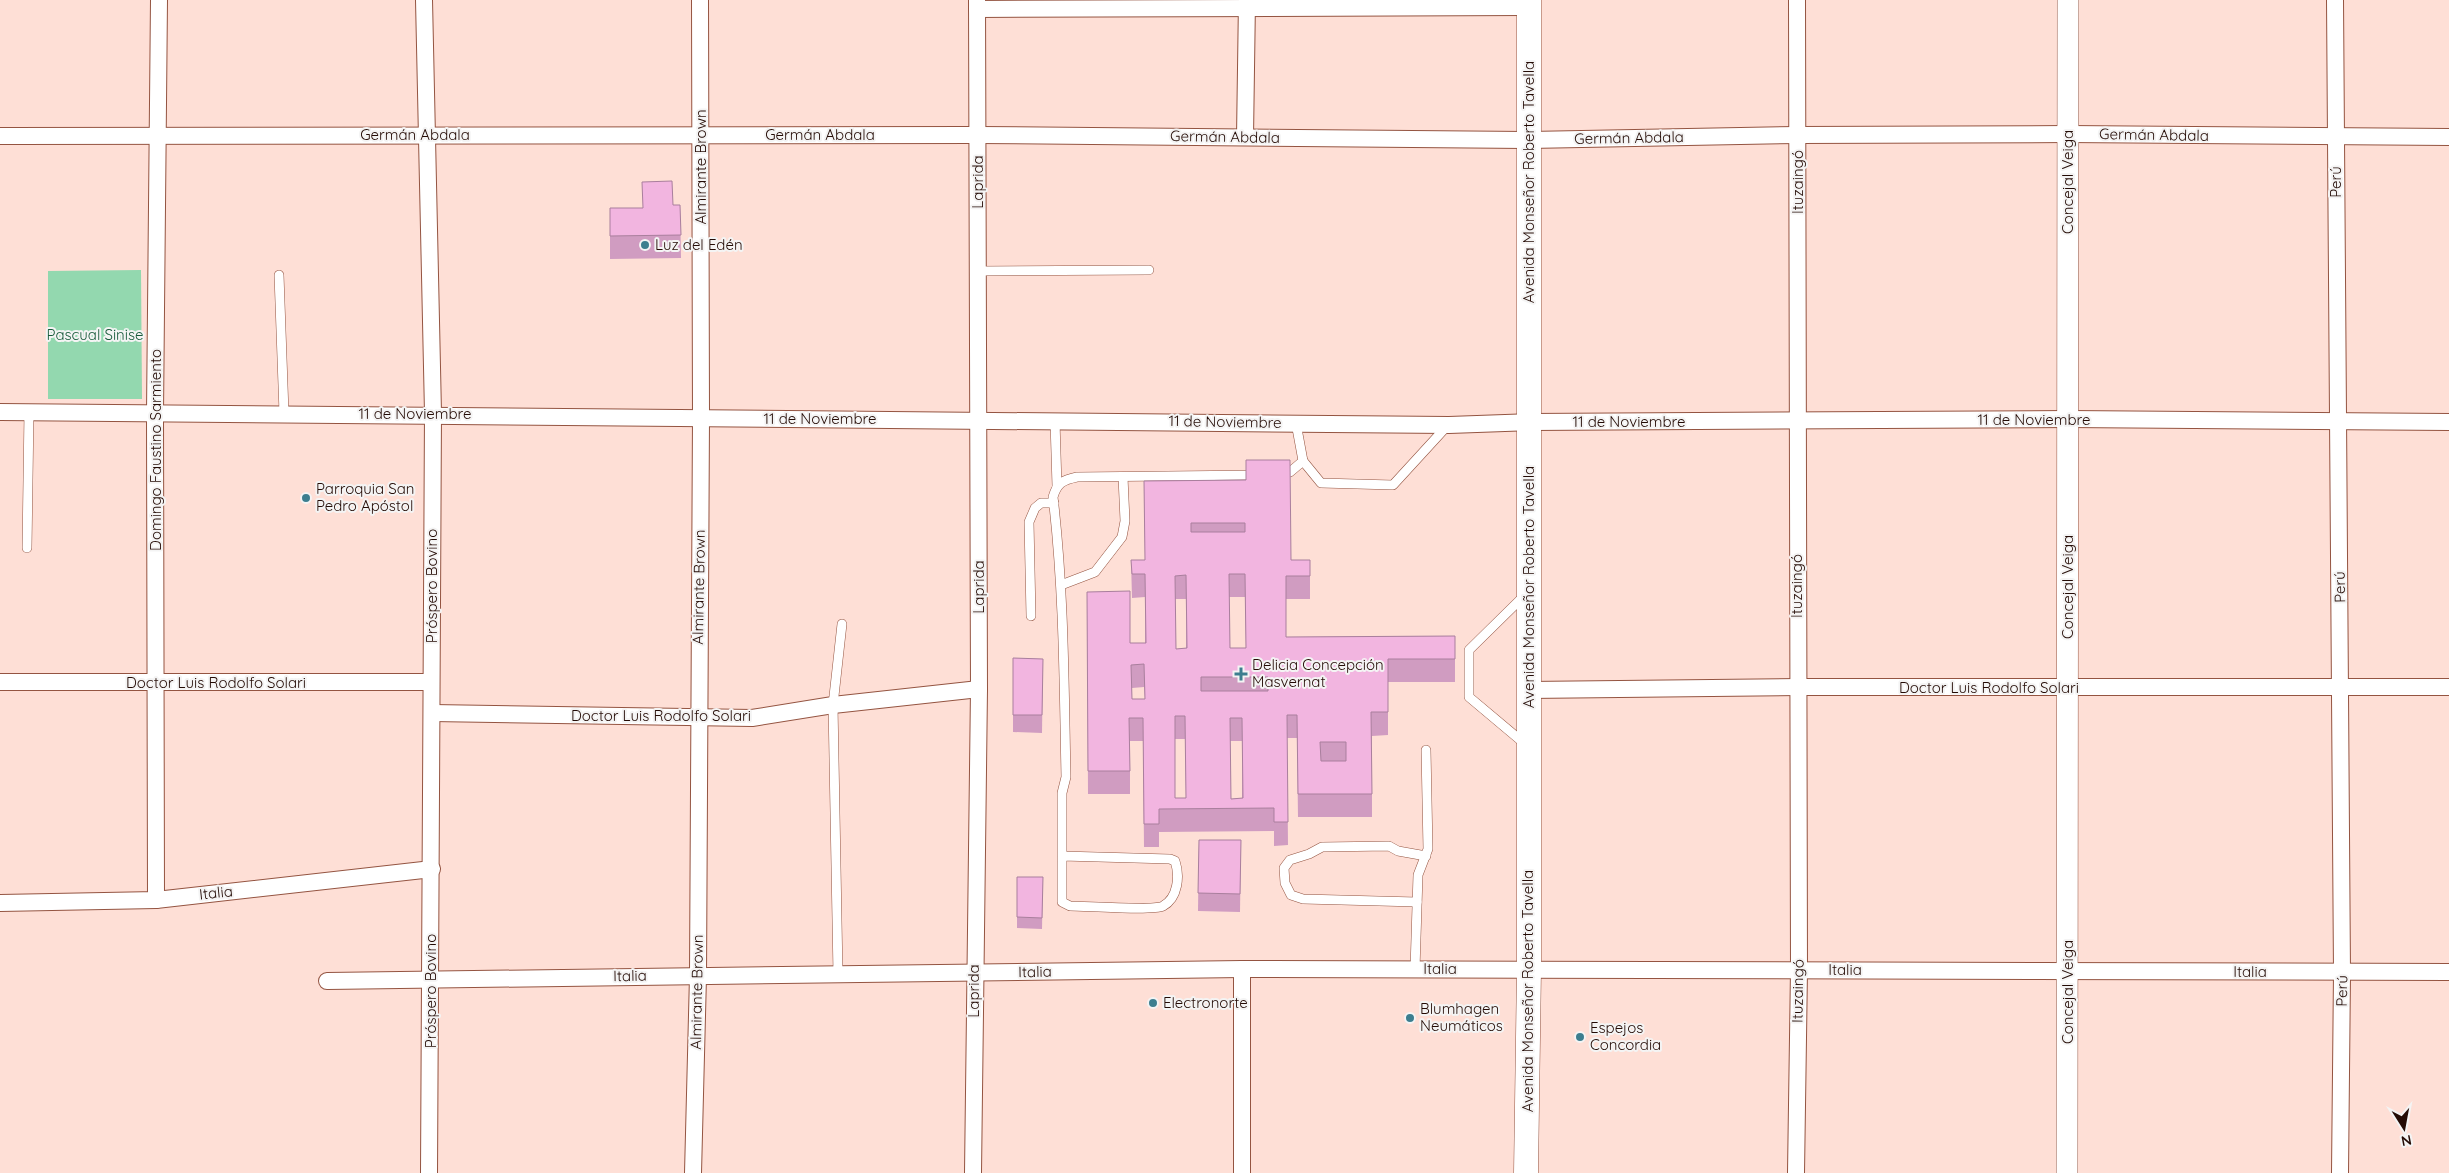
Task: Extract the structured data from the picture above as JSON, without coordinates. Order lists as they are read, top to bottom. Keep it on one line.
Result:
{"streets":{"main road":["Avenida Monseñor Roberto Tavella"],"street":["Germán Abdala","Almirante Brown","Laprida","Ituzaingó","Concejal Veiga","Perú","11 de Noviembre","Domingo Faustino Sarmiento","Próspero Bovino","Doctor Luis Rodolfo Solari","Italia"]},"crossings":[["Germán Abdala","Almirante Brown"],["Germán Abdala","Laprida"],["Germán Abdala","Avenida Monseñor Roberto Tavella"],["Germán Abdala","Ituzaingó"],["Germán Abdala","Concejal Veiga"],["Germán Abdala","Perú"],["Germán Abdala","Domingo Faustino Sarmiento"],["Germán Abdala","Próspero Bovino"],["Almirante Brown","11 de Noviembre"],["Almirante Brown","Doctor Luis Rodolfo Solari"],["Almirante Brown","Italia"],["Laprida","11 de Noviembre"],["Laprida","Doctor Luis Rodolfo Solari"],["Laprida","Italia"],["Avenida Monseñor Roberto Tavella","11 de Noviembre"],["Avenida Monseñor Roberto Tavella","Doctor Luis Rodolfo Solari"],["Avenida Monseñor Roberto Tavella","Italia"],["Ituzaingó","11 de Noviembre"],["Ituzaingó","Doctor Luis Rodolfo Solari"],["Ituzaingó","Italia"],["Concejal Veiga","11 de Noviembre"],["Concejal Veiga","Doctor Luis Rodolfo Solari"],["Concejal Veiga","Italia"],["Perú","11 de Noviembre"],["Perú","Doctor Luis Rodolfo Solari"],["Perú","Italia"],["11 de Noviembre","Domingo Faustino Sarmiento"],["11 de Noviembre","Próspero Bovino"],["Domingo Faustino Sarmiento","Doctor Luis Rodolfo Solari"],["Domingo Faustino Sarmiento","Italia"],["Próspero Bovino","Doctor Luis Rodolfo Solari"],["Próspero Bovino","Italia"]],"parks":["Pascual Sinise"],"places":{"other":["Luz del Edén","Parroquia San Pedro Apóstol","Electronorte","Blumhagen Neumáticos","Espejos Concordia"],"health":["Delicia Concepción Masvernat"]},"north":"bottom"}
